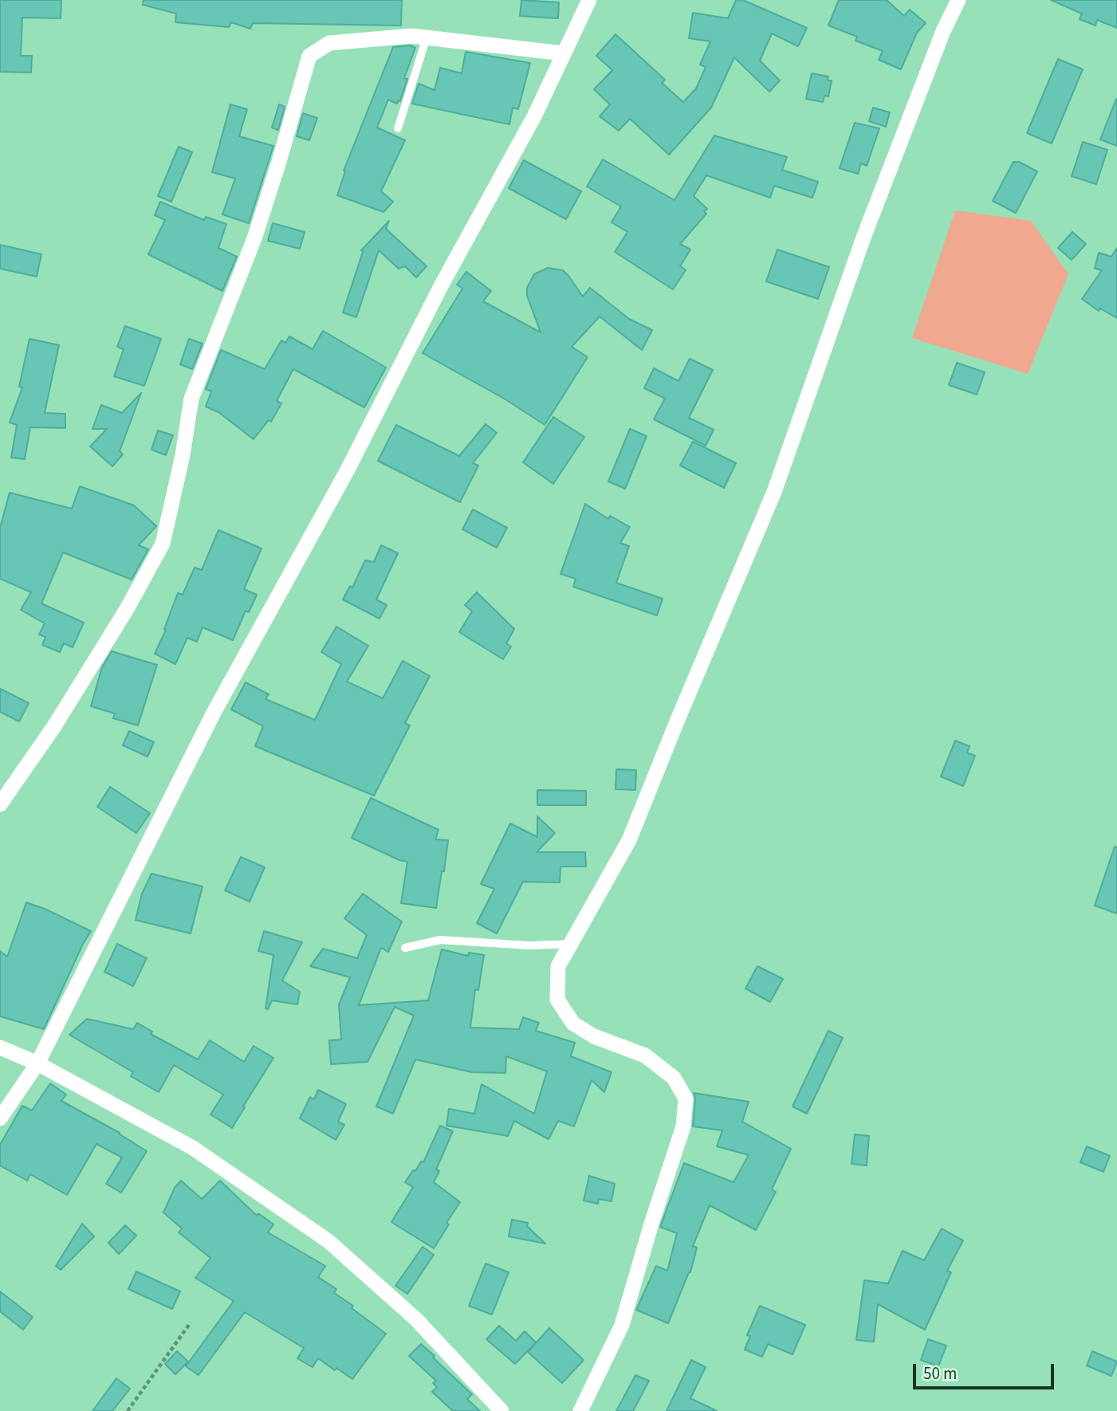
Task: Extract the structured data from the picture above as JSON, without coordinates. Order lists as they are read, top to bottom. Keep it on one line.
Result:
{"scale_bar":"50 m"}
